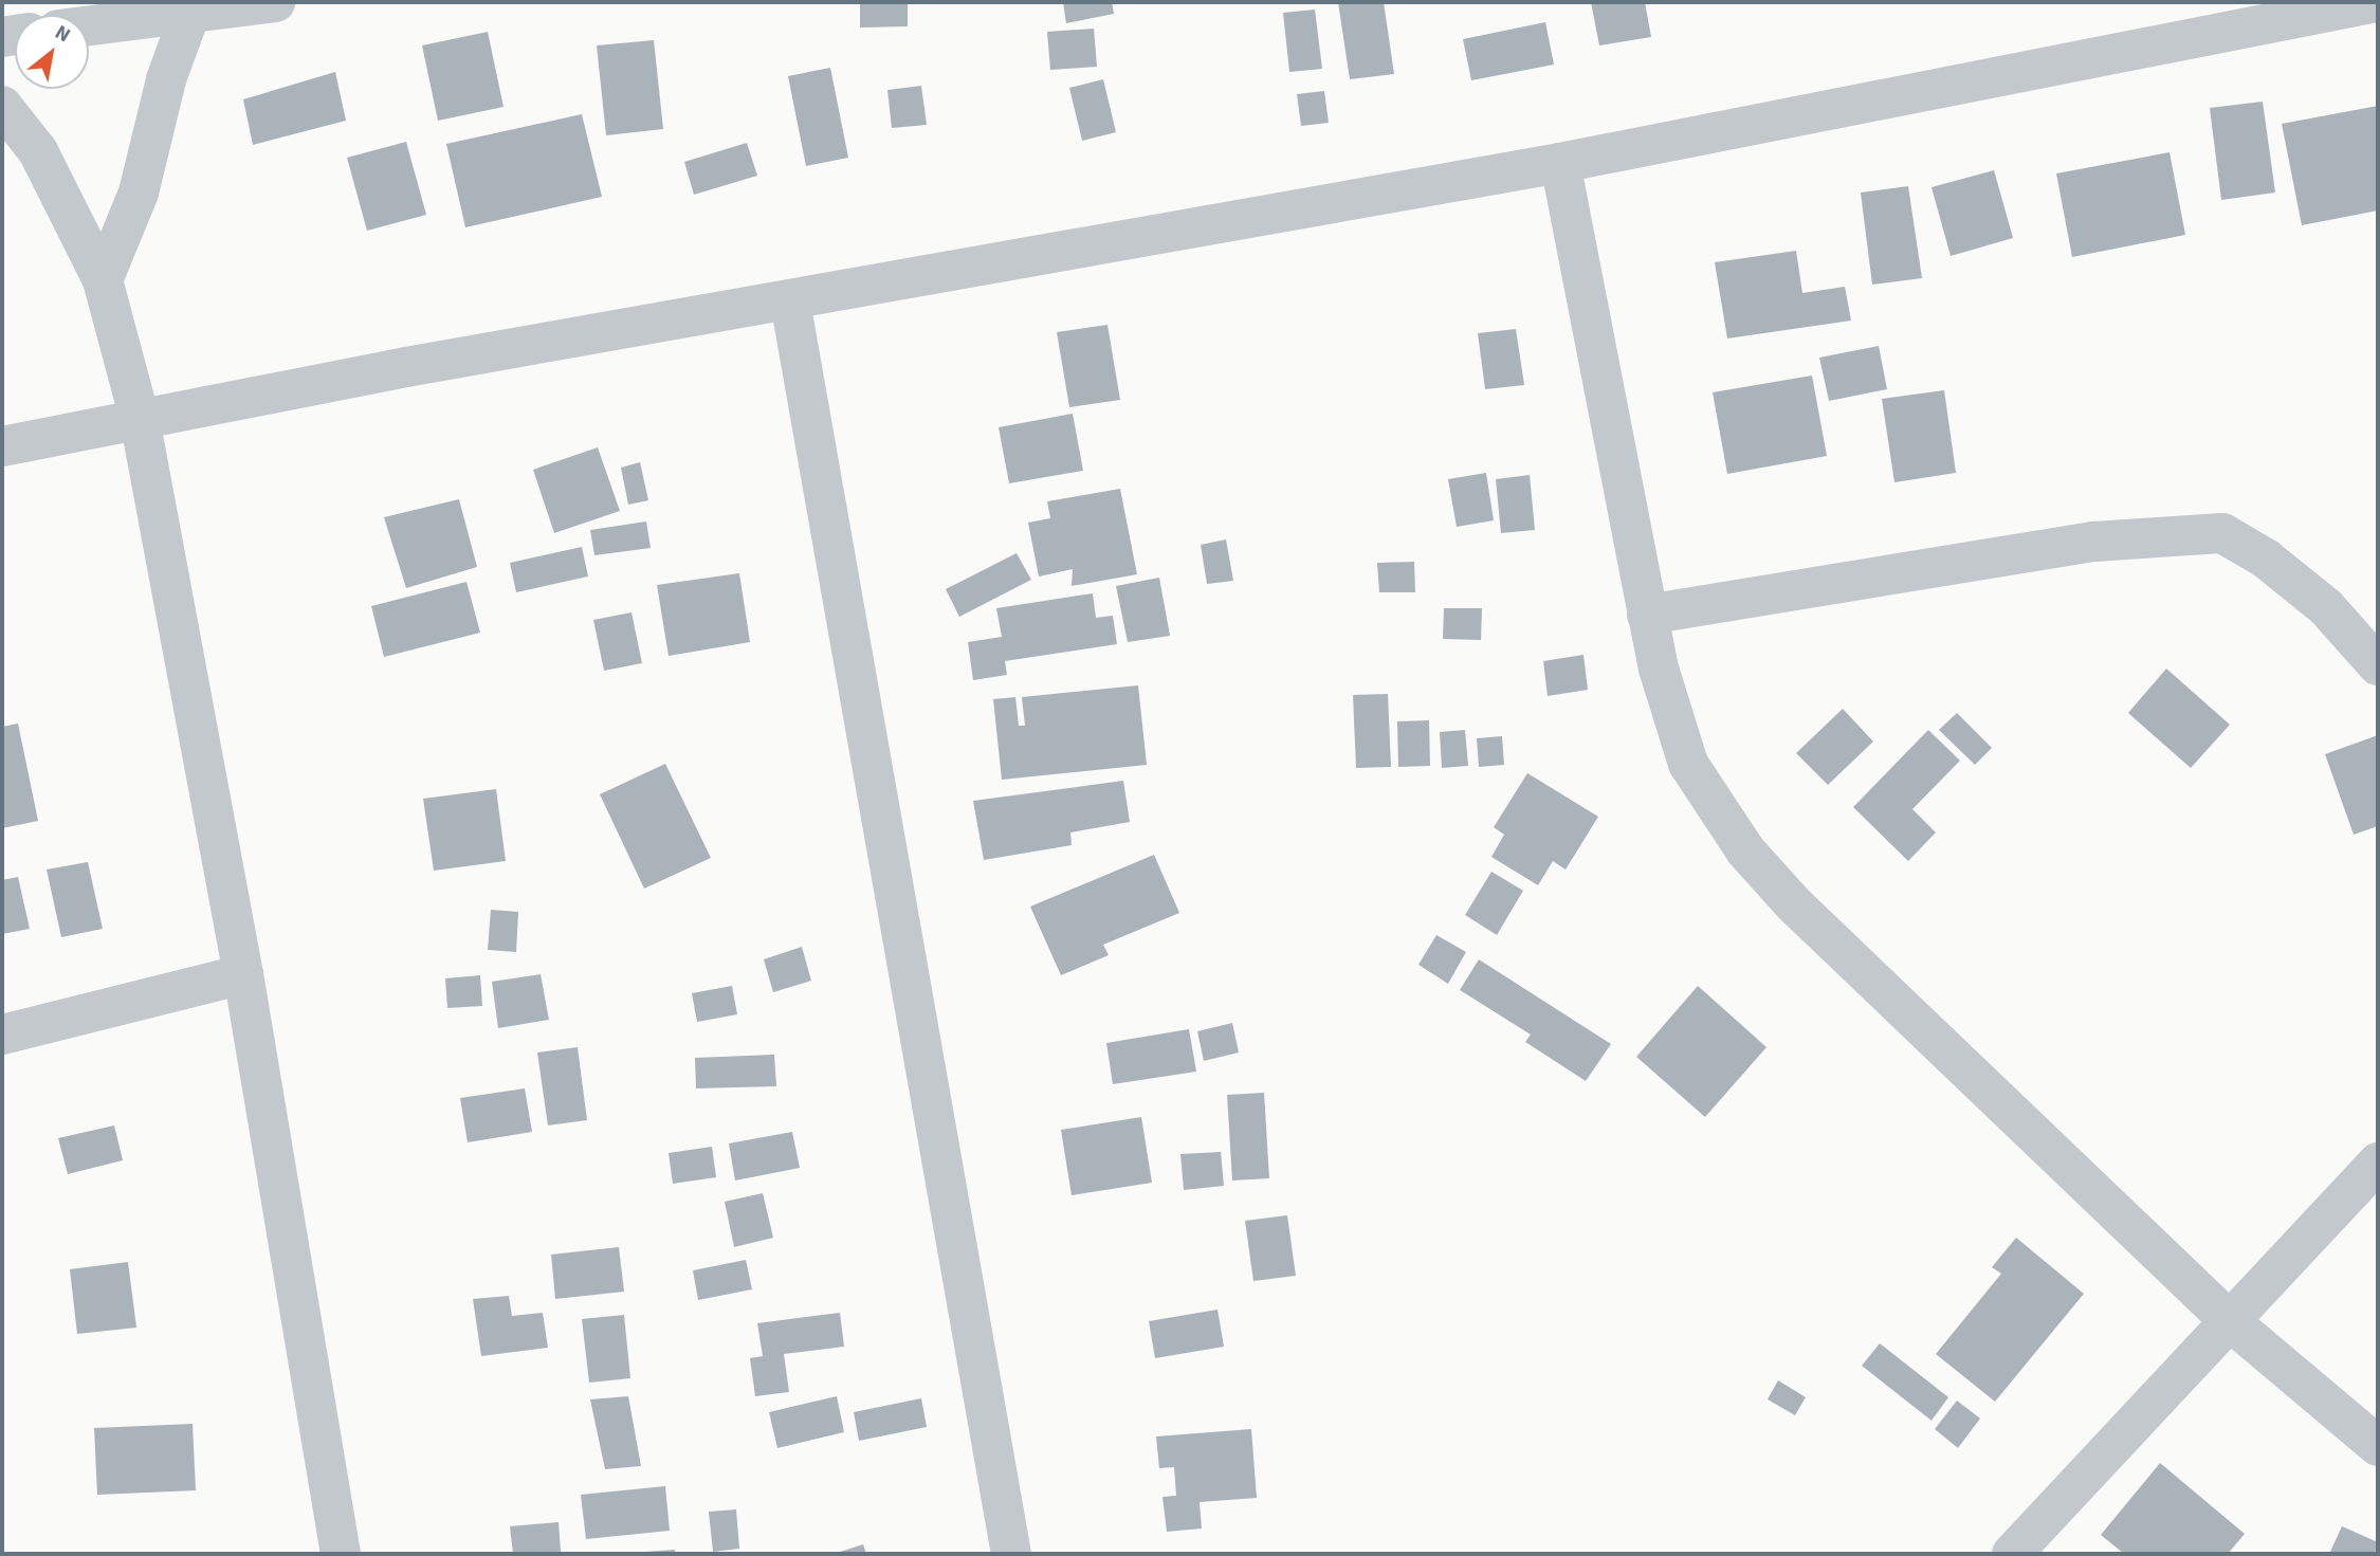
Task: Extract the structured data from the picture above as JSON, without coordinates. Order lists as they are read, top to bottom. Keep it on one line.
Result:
{"north":"top right"}
